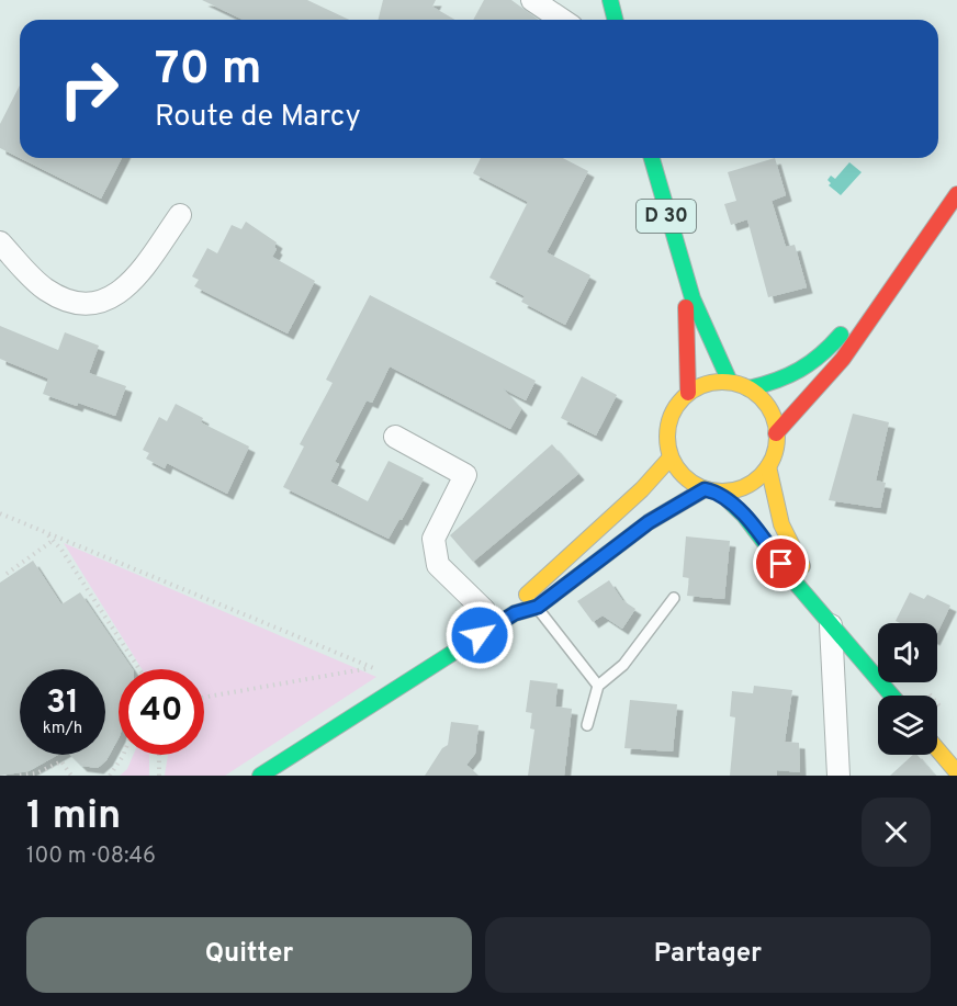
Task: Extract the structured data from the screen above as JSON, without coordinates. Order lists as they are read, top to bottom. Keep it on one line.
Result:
{"streets":{"street":["D 30"]},"page":{"turn":["70 m","Route de Marcy"],"speed":"31 km/h","limit":"40","heading":["1 min","100 m · 08:46"],"buttons":["Quitter","Partager"]}}
